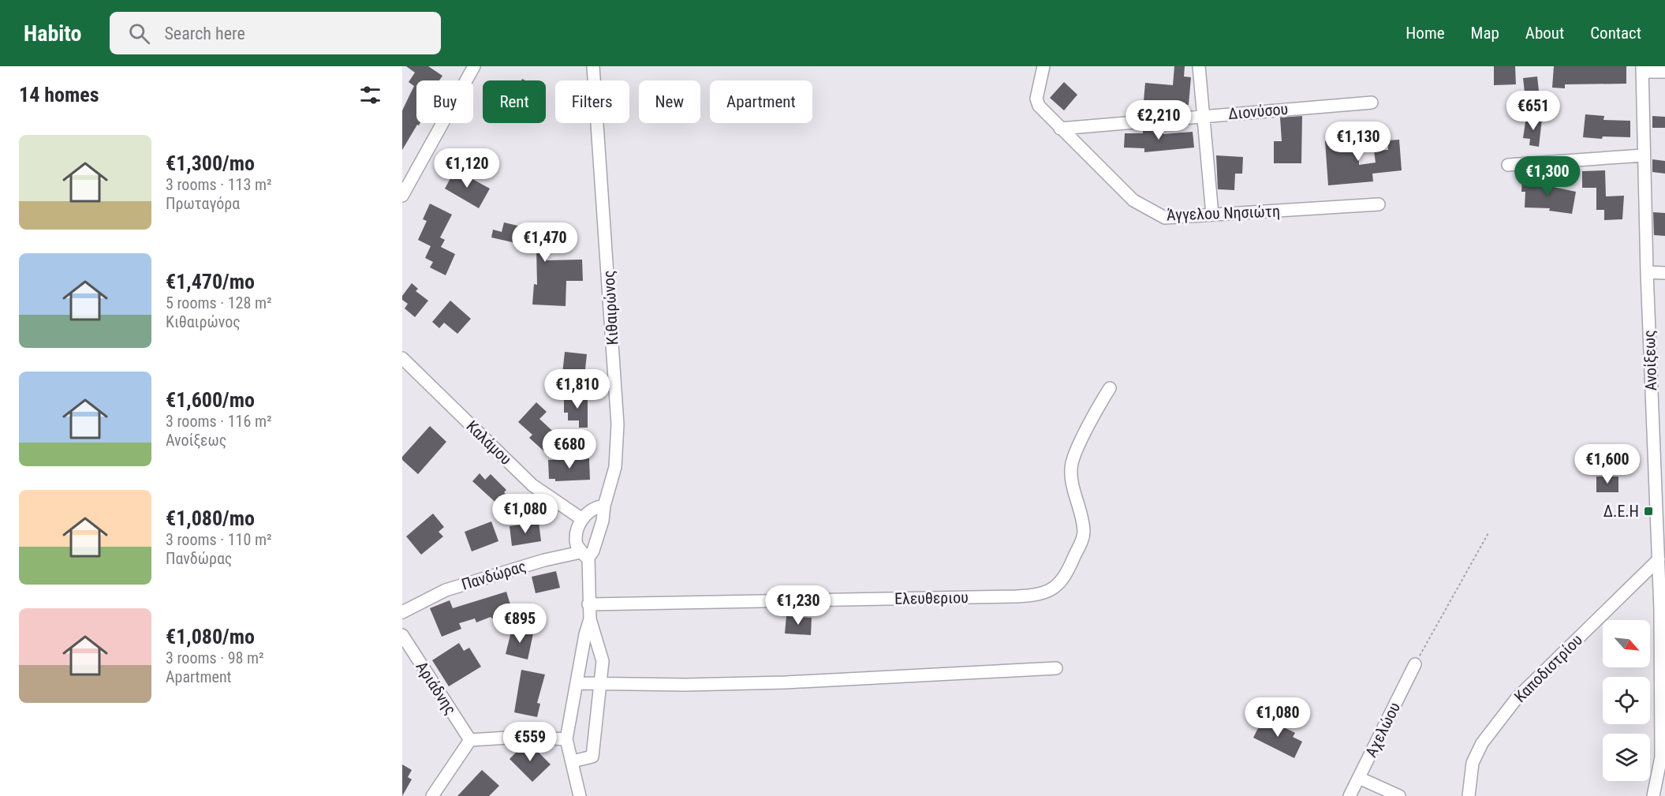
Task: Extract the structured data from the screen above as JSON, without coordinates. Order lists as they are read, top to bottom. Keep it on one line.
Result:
{"streets":{"street":["Διονύσου","Άγγελου Νησιώτη","Κιθαιρώνος","Ανοίξεως","Καλάμου","Πανδώρας","Ελευθεριου","Καποδιστρίου","Αριάδνης","Αχελώου"]},"crossings":[["Διονύσου","Άγγελου Νησιώτη"],["Κιθαιρώνος","Πανδώρας"],["Κιθαιρώνος","Ελευθεριου"],["Ανοίξεως","Καποδιστρίου"]],"places":{"transit":["Δ.Ε.Η"]},"north":"bottom right","page":{"header":"Habito","search":"Search here","nav":["Home","Map","About","Contact"],"heading":"14 homes","chip":["Buy","Rent","Filters","New","Apartment"],"price":["€651","€2,210","€1,130","€1,120","€1,300","€1,470","€1,810","€680","€1,600","€1,080","€1,230","€895","€1,080","€559"],"list":[{"name":"€1,300/mo","note":"3 rooms · 113 m² · Πρωταγόρα"},{"name":"€1,470/mo","note":"5 rooms · 128 m² · Κιθαιρώνος"},{"name":"€1,600/mo","note":"3 rooms · 116 m² · Ανοίξεως"},{"name":"€1,080/mo","note":"3 rooms · 110 m² · Πανδώρας"},{"name":"€1,080/mo","note":"3 rooms · 98 m² · Apartment"}]}}
